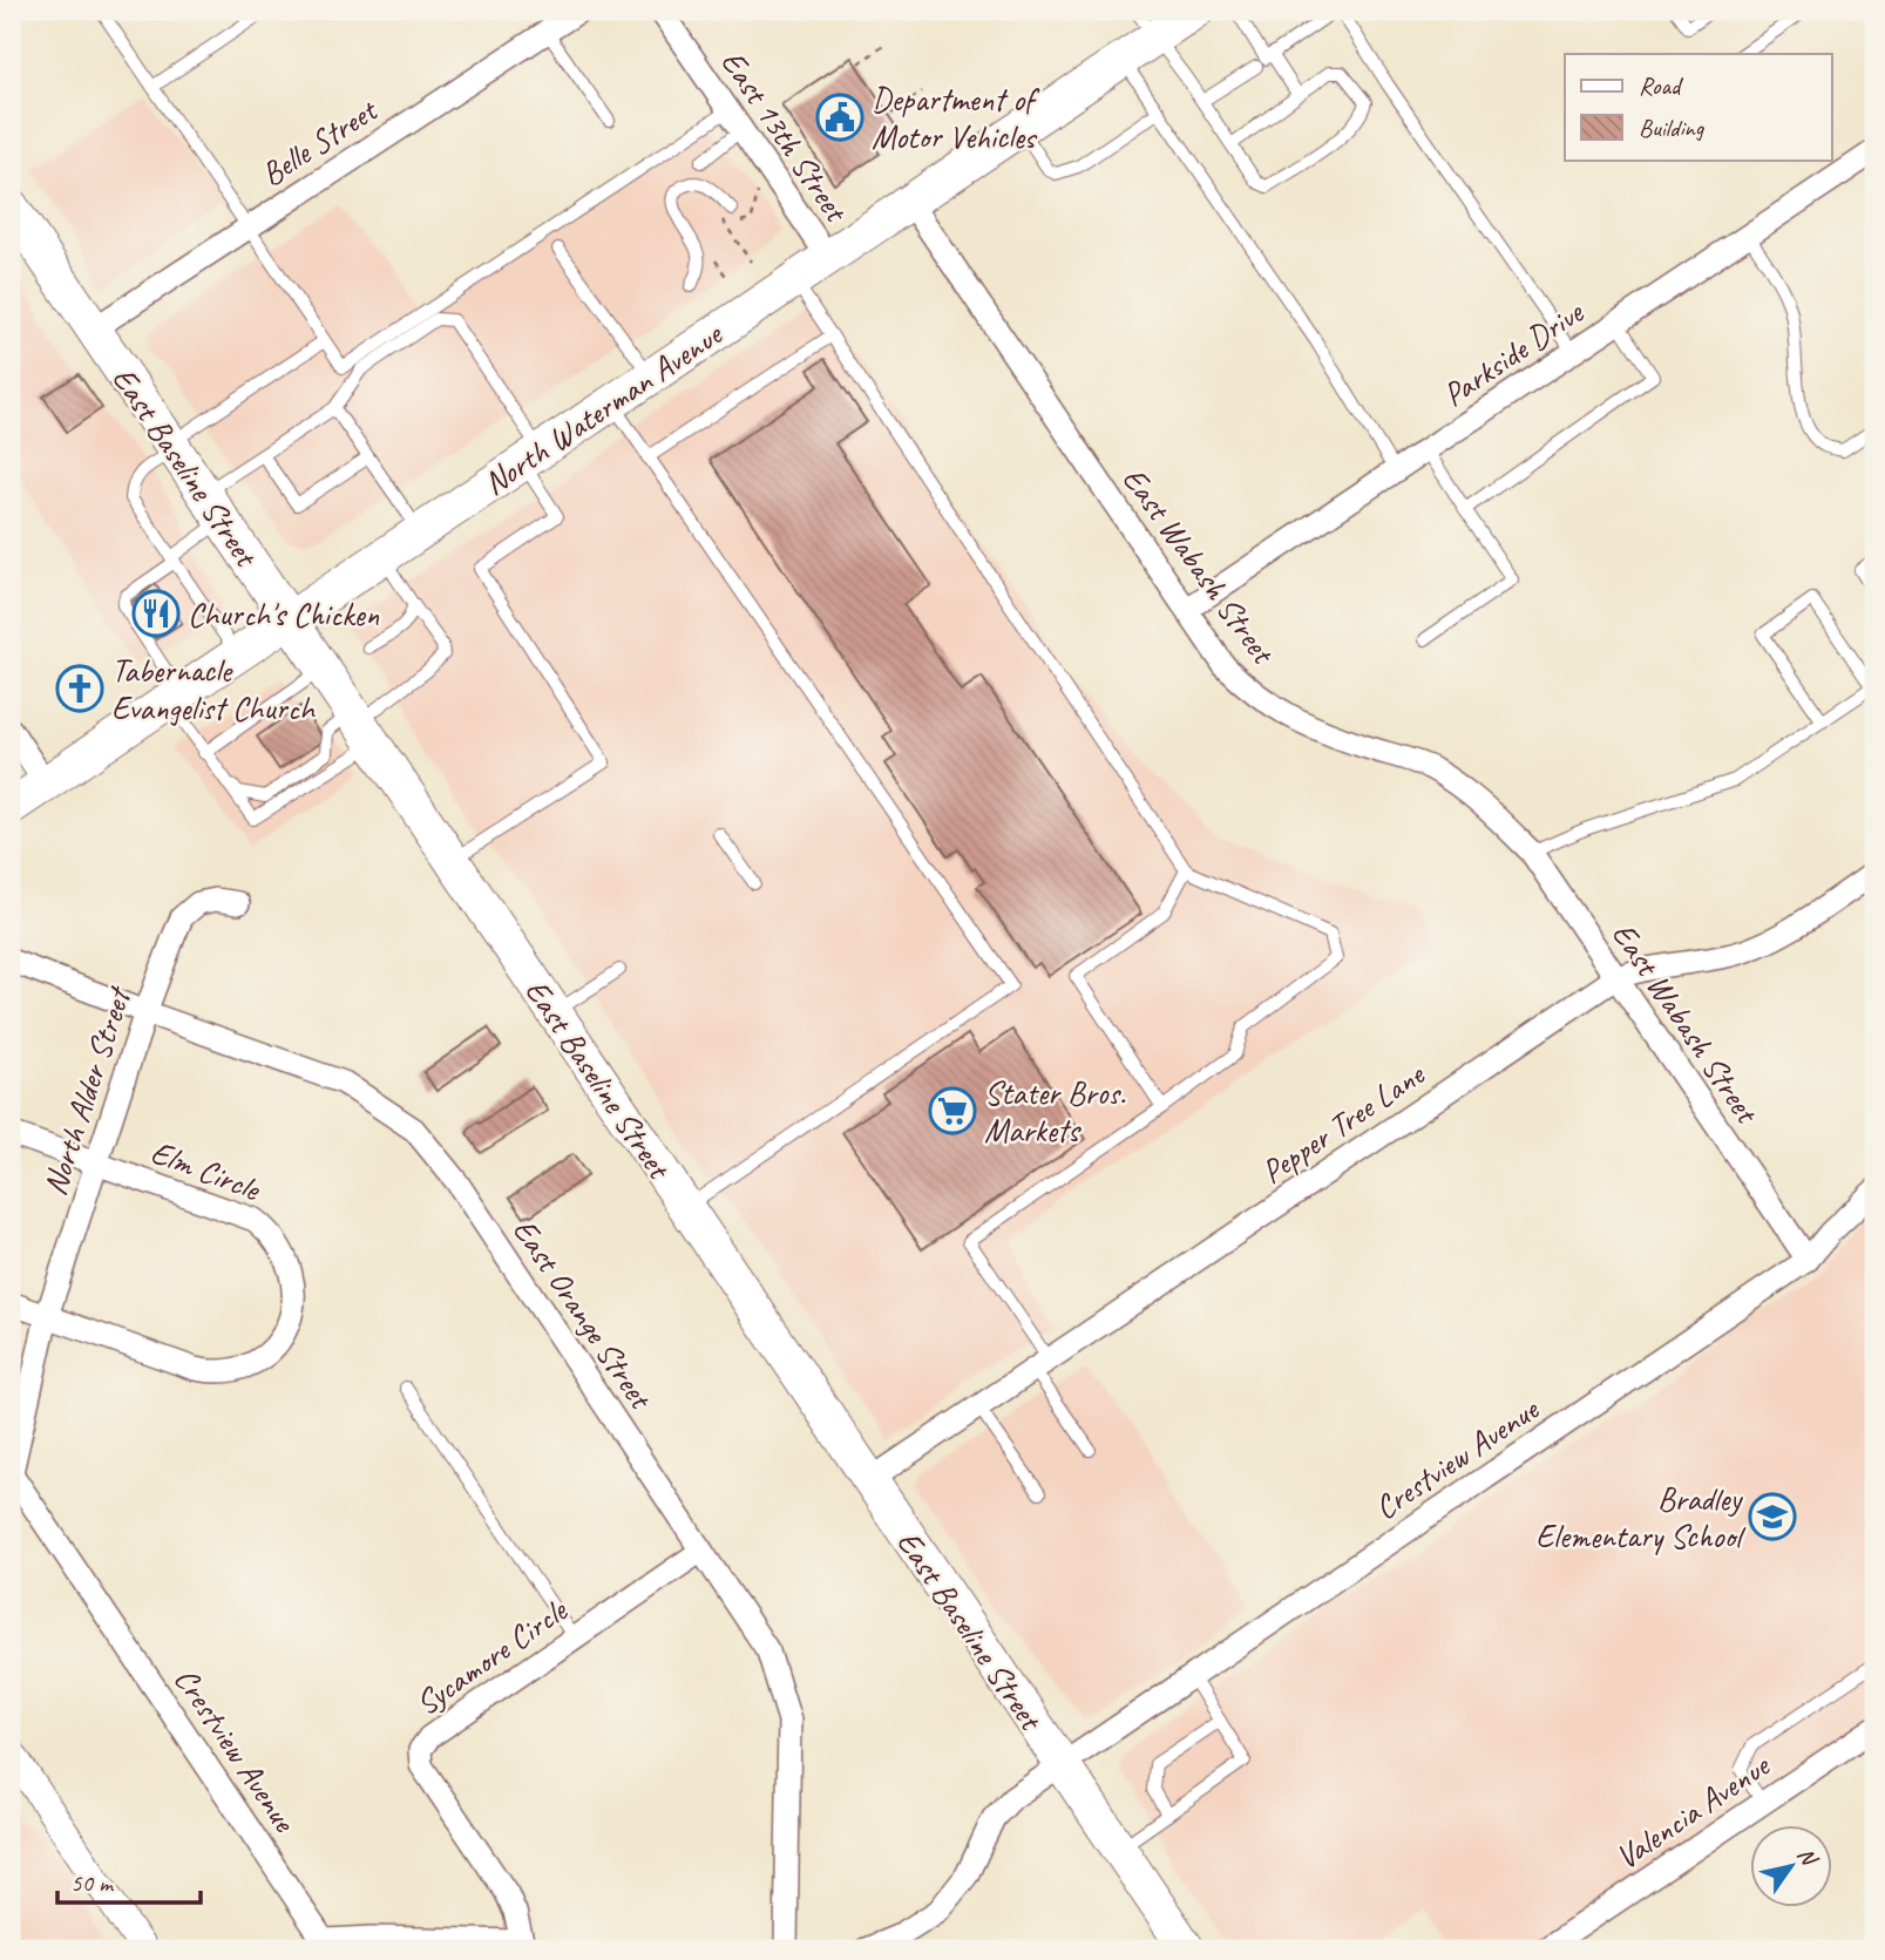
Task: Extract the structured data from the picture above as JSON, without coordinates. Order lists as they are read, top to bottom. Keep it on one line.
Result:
{"streets":{"main road":["North Waterman Avenue","East Baseline Street"],"street":["East 13th Street","Belle Street","Parkside Drive","East Wabash Street","North Alder Street","Pepper Tree Lane","Elm Circle","East Orange Street","Crestview Avenue","Sycamore Circle","Valencia Avenue"]},"crossings":[["East 13th Street","North Waterman Avenue"],["Belle Street","East Baseline Street"],["Parkside Drive","East Wabash Street"],["North Waterman Avenue","East Baseline Street"],["North Waterman Avenue","East Wabash Street"],["East Baseline Street","Pepper Tree Lane"],["East Baseline Street","Crestview Avenue"],["East Wabash Street","Pepper Tree Lane"],["East Wabash Street","Crestview Avenue"],["North Alder Street","Elm Circle"],["North Alder Street","East Orange Street"],["North Alder Street","Crestview Avenue"],["East Orange Street","Sycamore Circle"],["Crestview Avenue","Sycamore Circle"]],"places":{"public building":["Department of Motor Vehicles"],"restaurant":["Church's Chicken"],"church":["Tabernacle Evangelist Church"],"supermarket":["Stater Bros. Markets"],"school or university":["Bradley Elementary School"]},"legend":["Road","Building"],"scale_bar":"50 m","north":"top right"}
